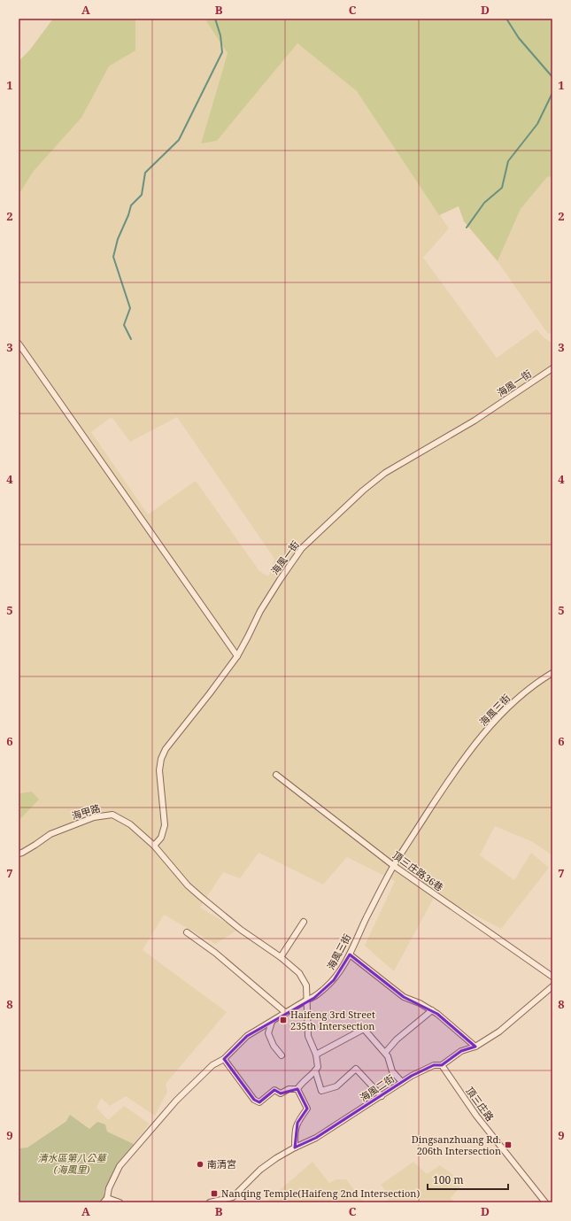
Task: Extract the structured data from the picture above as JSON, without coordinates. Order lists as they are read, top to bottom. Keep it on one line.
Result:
{"streets":{"street":["海風一街","海風三街","海甲路","頂三庄路36巷","海風二街","頂三庄路"]},"crossings":[["海風一街","海甲路"],["海風三街","海甲路"],["海風三街","頂三庄路36巷"],["海風二街","頂三庄路"]],"parks":["清水區第八公墓 (海風里)"],"places":{"transit":["Haifeng 3rd Street 235th Intersection","Dingsanzhuang Rd. 206th Intersection","Nanqing Temple(Haifeng 2nd Intersection)"],"other":["南清宮"]},"scale_bar":"100 m","grid":{"columns":["A","B","C","D"],"rows":["1","2","3","4","5","6","7","8","9"]}}
